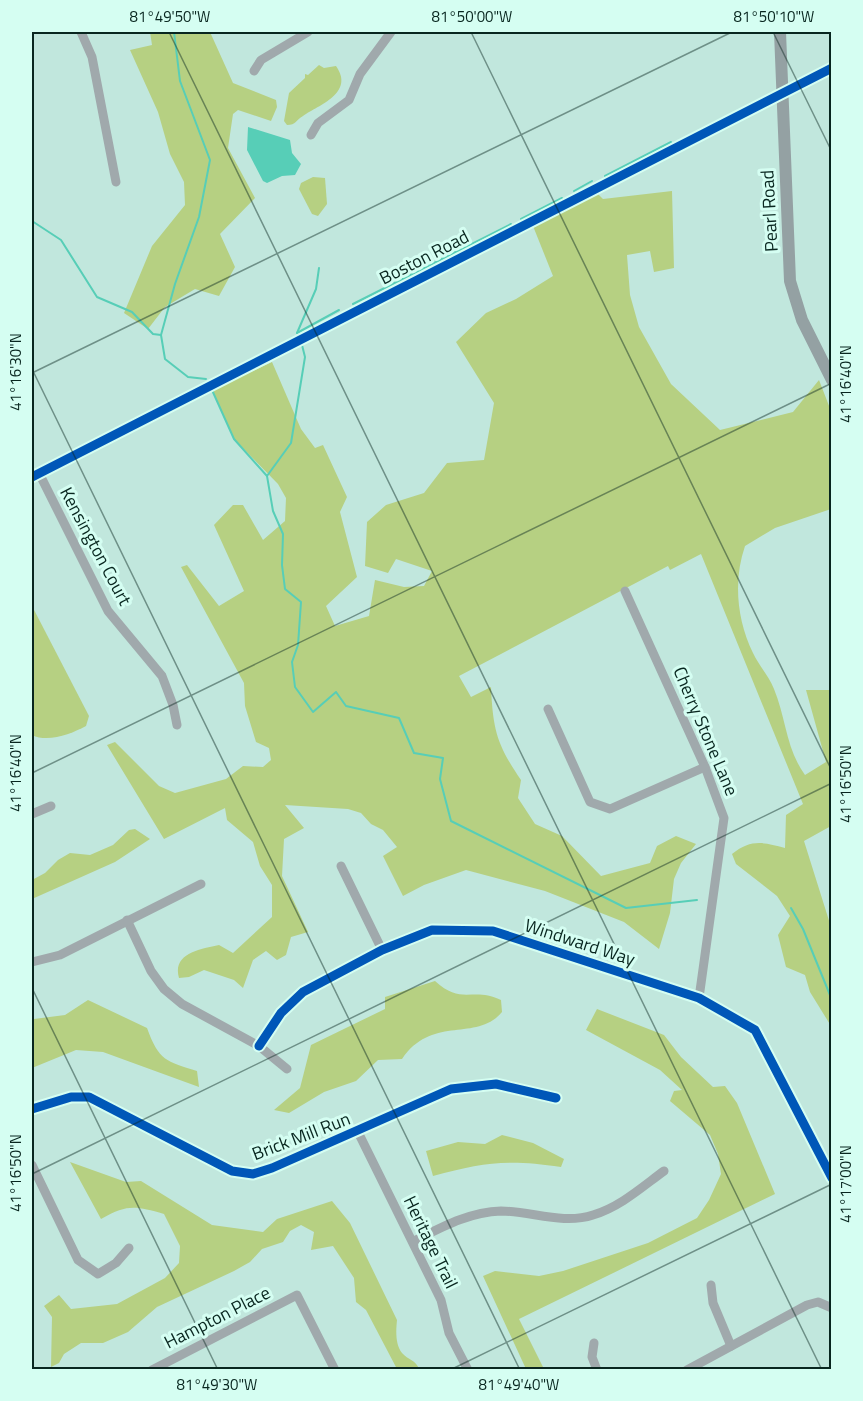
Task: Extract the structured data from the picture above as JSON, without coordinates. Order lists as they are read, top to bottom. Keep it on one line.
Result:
{"streets":{"main road":["Pearl Road"],"street":["Boston Road","Kensington Court","Cherry Stone Lane","Windward Way","Brick Mill Run","Heritage Trail","Hampton Place"]},"crossings":[["Pearl Road","Boston Road"],["Boston Road","Kensington Court"],["Cherry Stone Lane","Windward Way"],["Brick Mill Run","Heritage Trail"]],"coordinates":["81°49'50\"W","81°50'00\"W","81°50'10\"W","41°16'30\"N","41°16'40\"N","41°16'50\"N","41°17'00\"N","81°49'30\"W","81°49'40\"W"]}
